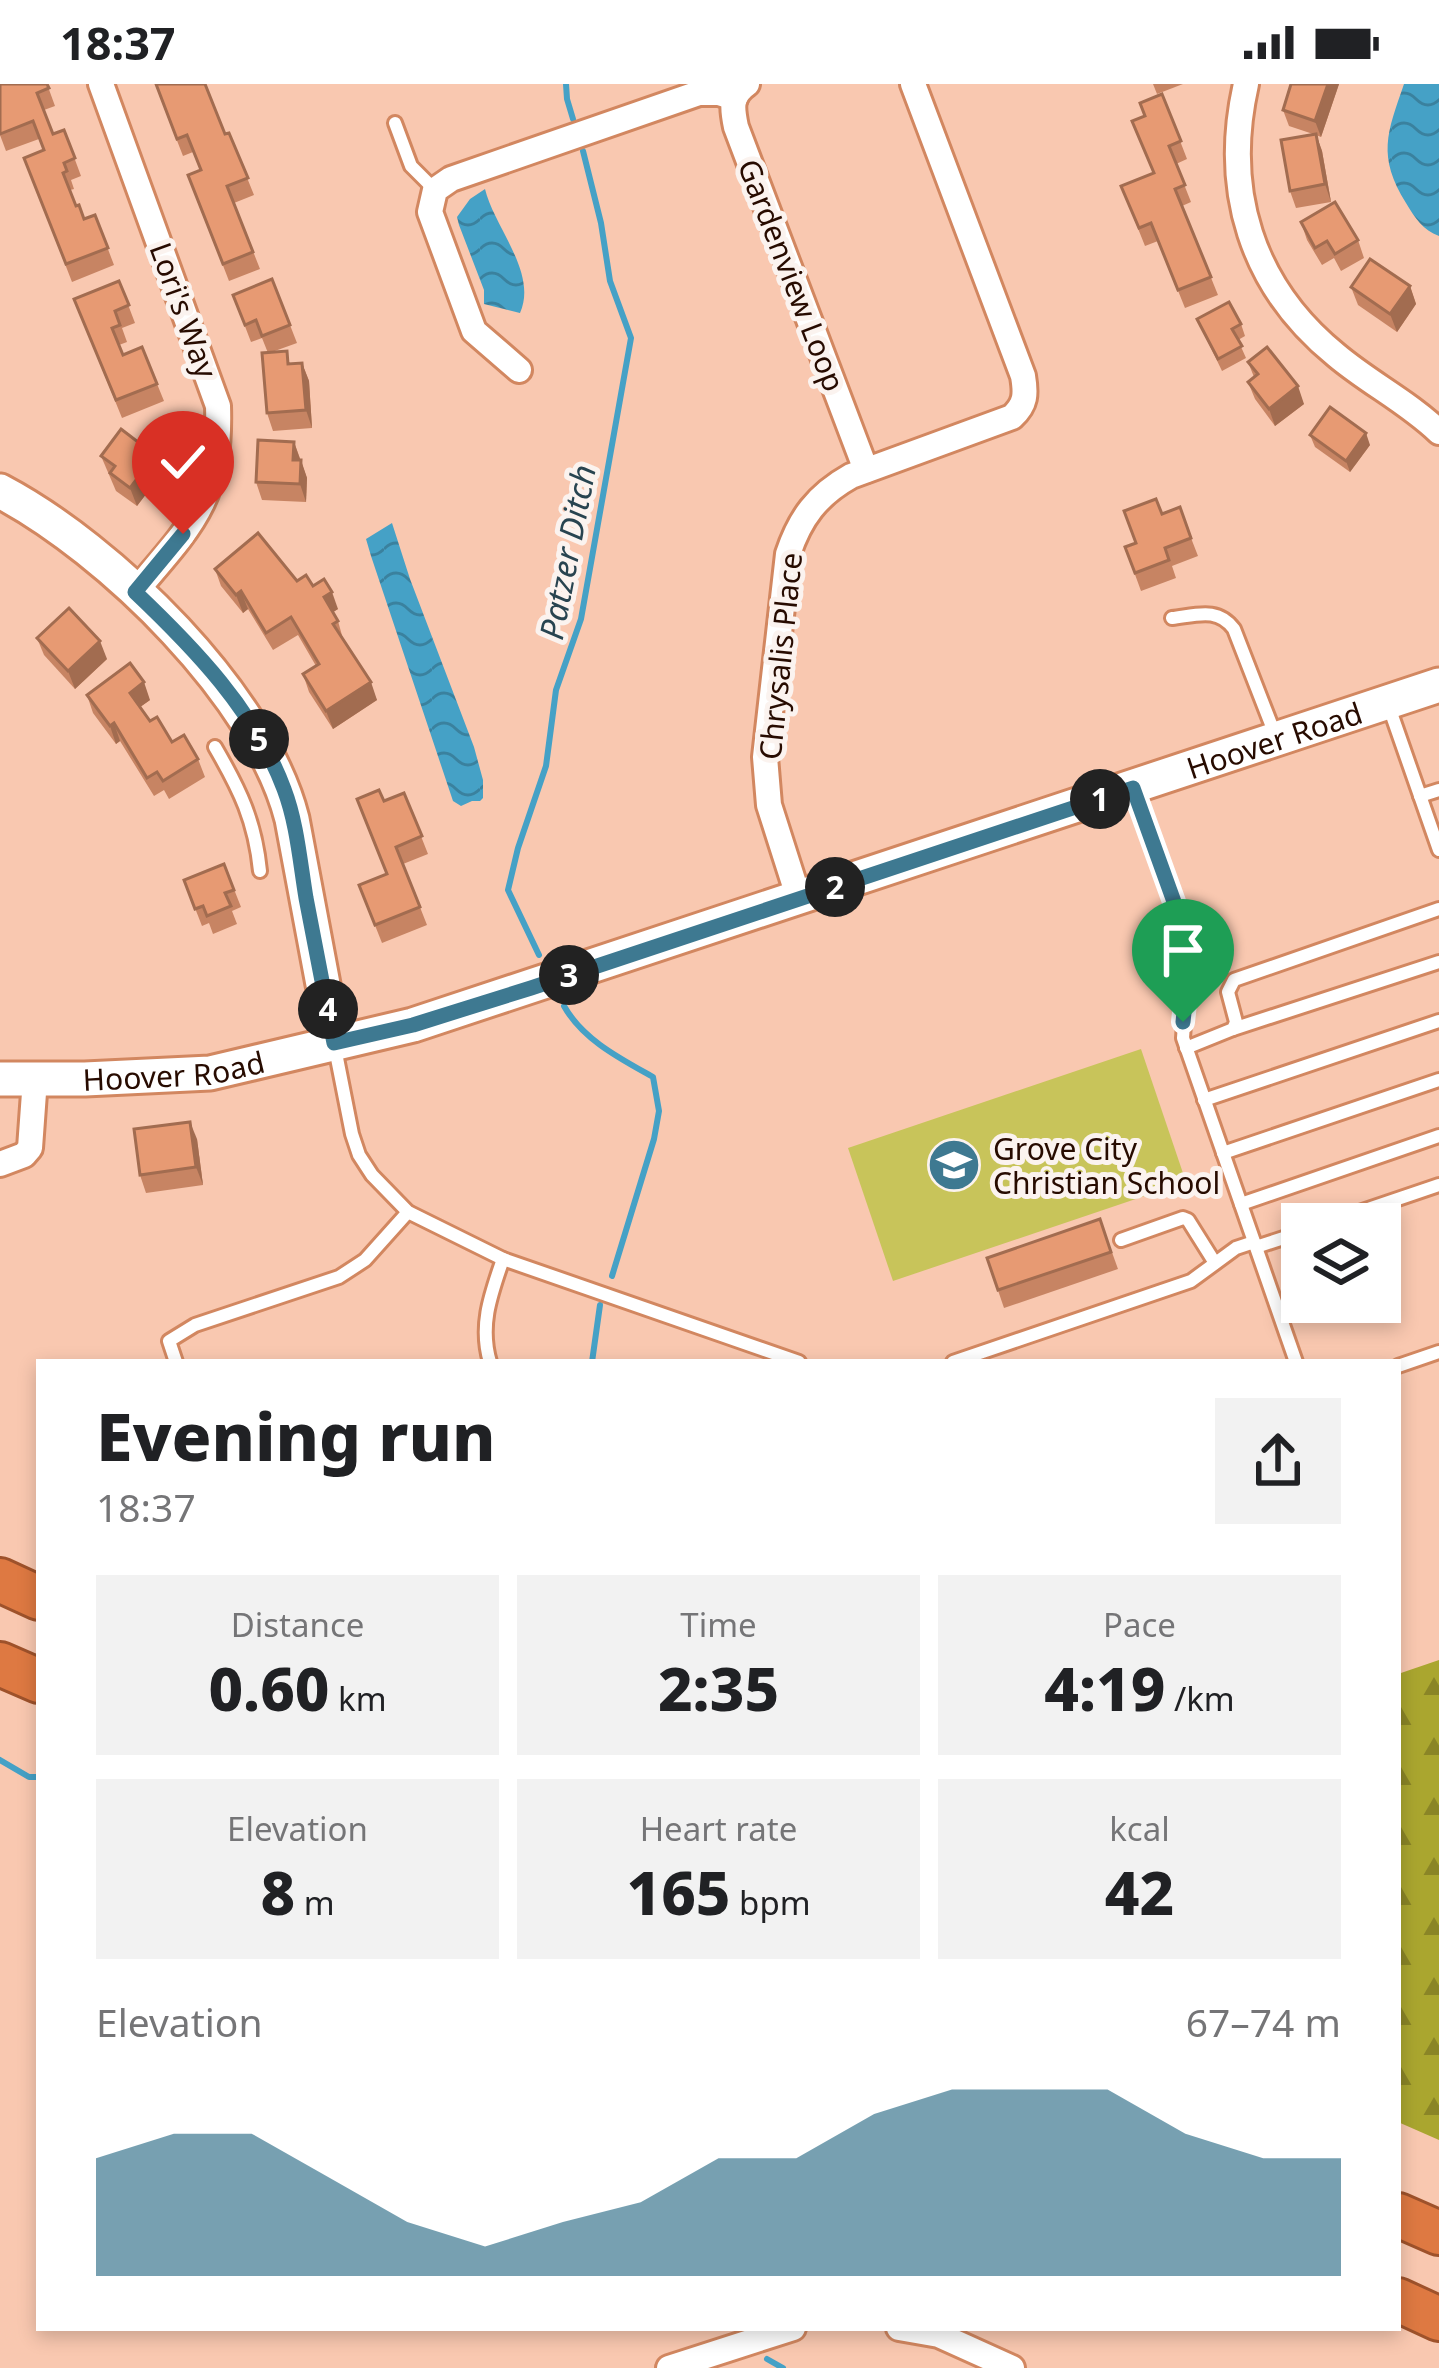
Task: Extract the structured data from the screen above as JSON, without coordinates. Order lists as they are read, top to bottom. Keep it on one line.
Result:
{"streets":{"main road":["Hoover Road"],"street":["Gardenview Loop","Lori's Way","Chrysalis Place"]},"crossings":[["Gardenview Loop","Chrysalis Place"],["Chrysalis Place","Hoover Road"]],"water":["Patzer Ditch"],"places":{"school or university":["Grove City Christian School"]},"page":{"status":"18:37","pins":["5","1","2","3","4"],"heading":["Evening run","18:37"],"stats":[["Distance","0.60 km"],["Time","2:35"],["Pace","4:19 /km"],["Elevation","8 m"],["Heart rate","165 bpm"],["kcal","42"]],"chart":["Elevation","67–74 m"]}}
